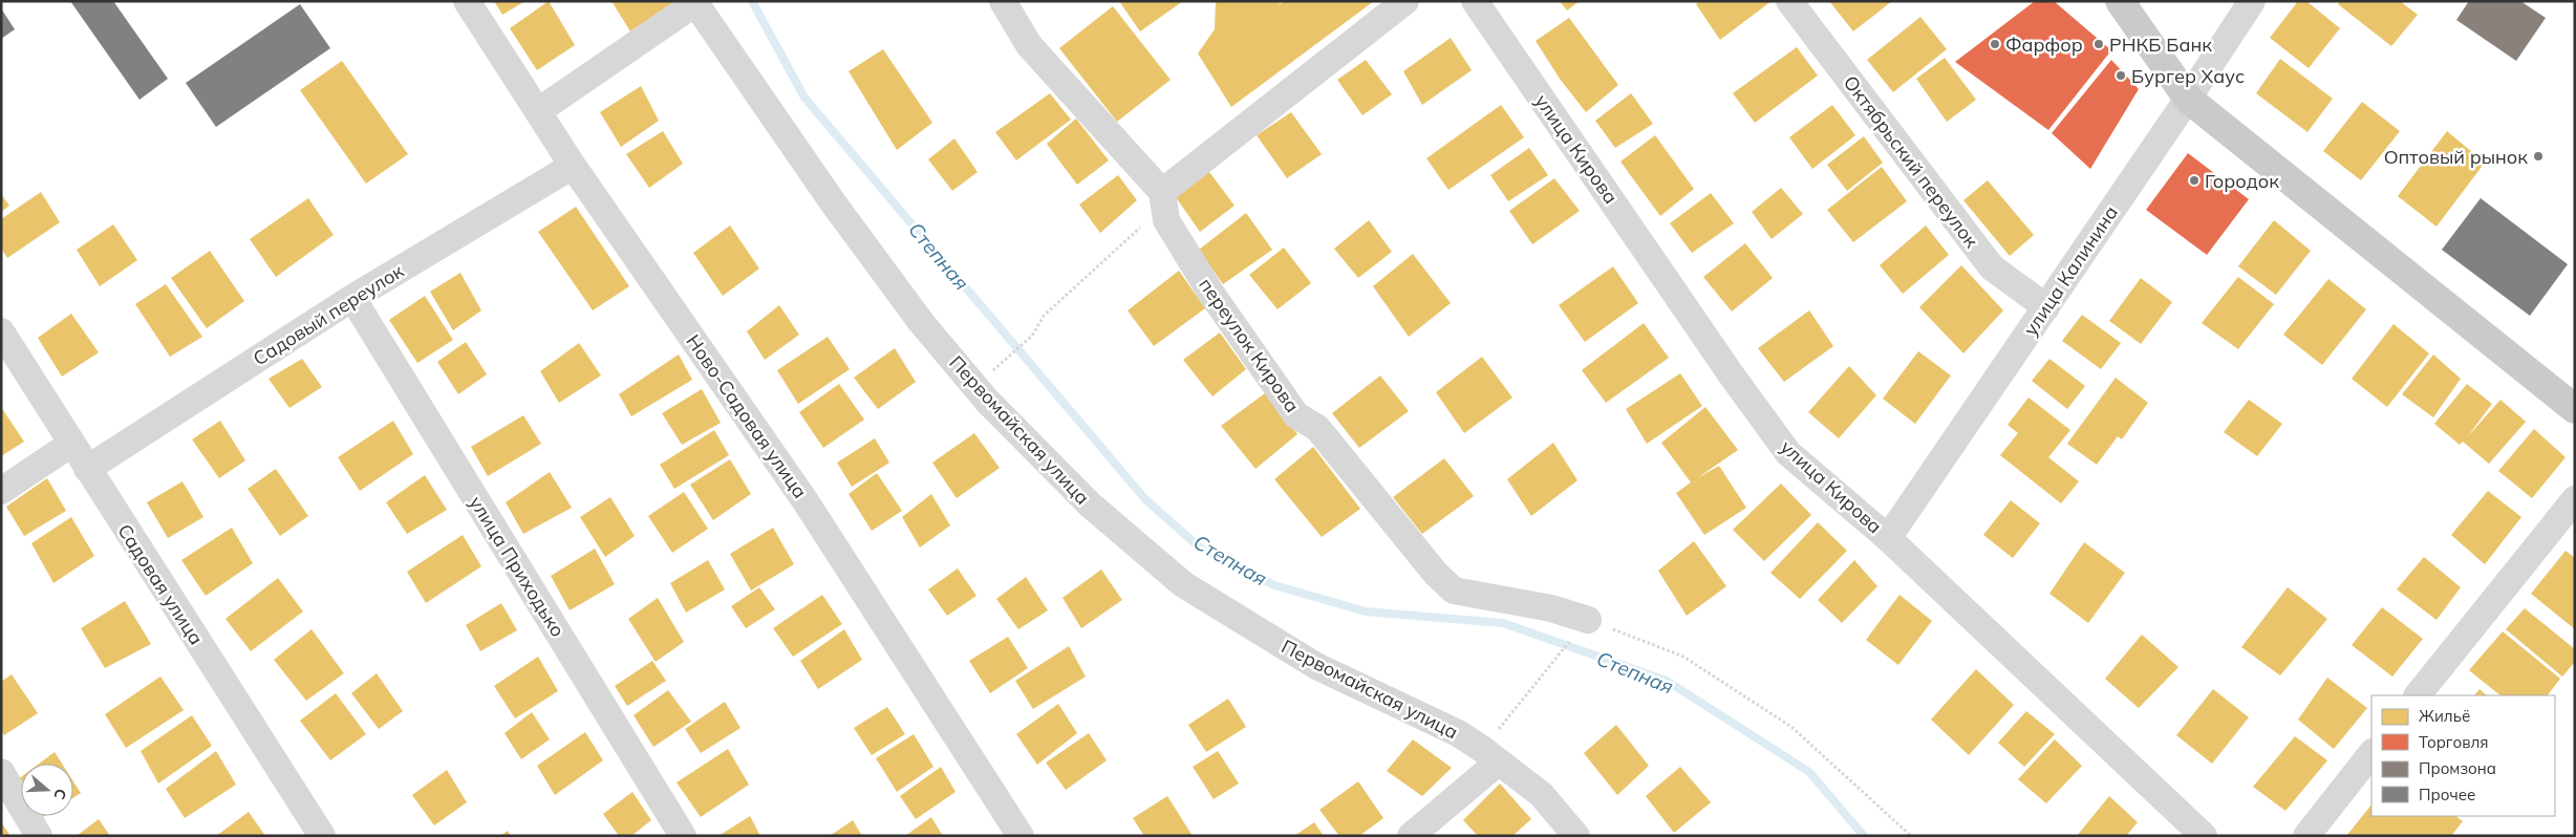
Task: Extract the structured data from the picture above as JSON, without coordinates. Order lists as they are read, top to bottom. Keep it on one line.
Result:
{"streets":{"street":["улица Кирова","Октябрьский переулок","улица Калинина","Садовый переулок","переулок Кирова","Ново-Садовая улица","Первомайская улица","улица Приходько","Садовая улица"]},"crossings":[["улица Кирова","улица Калинина"],["Октябрьский переулок","улица Калинина"],["Садовый переулок","Ново-Садовая улица"],["Садовый переулок","улица Приходько"],["Садовый переулок","Садовая улица"],["Ново-Садовая улица","Первомайская улица"]],"water":["Степная"],"places":["Фарфор","РНКБ Банк","Бургер Хаус","Оптовый рынок","Городок"],"legend":["Жильё","Торговля","Промзона","Прочее"],"north":"right"}
